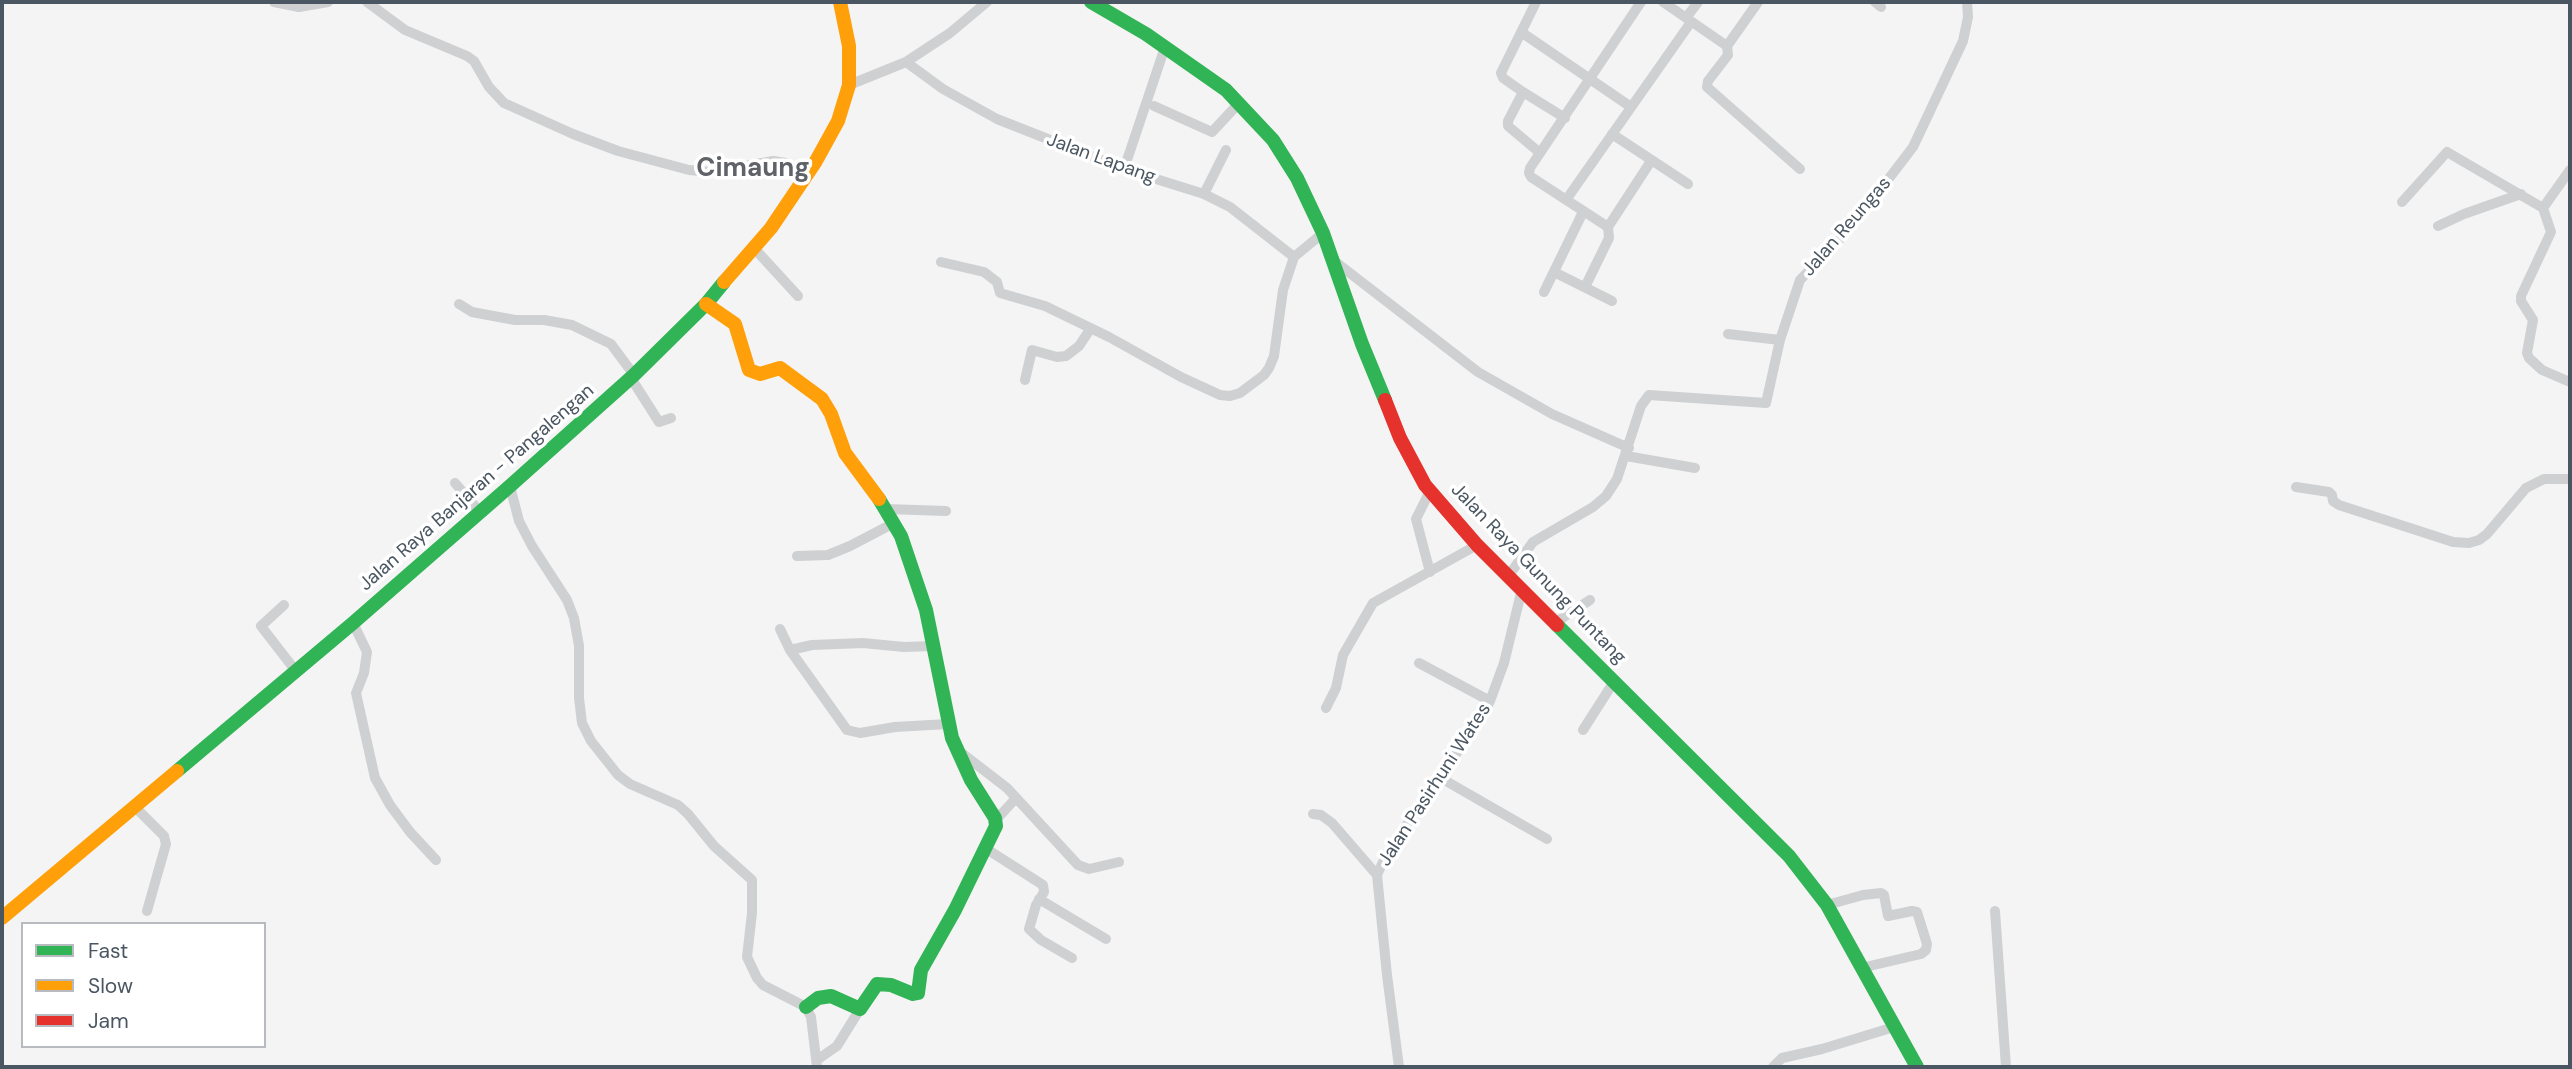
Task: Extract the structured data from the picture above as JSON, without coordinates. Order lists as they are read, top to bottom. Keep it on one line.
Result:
{"streets":{"street":["Jalan Lapang","Jalan Reungas","Jalan Raya Banjaran - Pangalengan","Jalan Raya Gunung Puntang","Jalan Pasirhuni Wates"]},"crossings":[["Jalan Reungas","Jalan Raya Gunung Puntang"],["Jalan Raya Gunung Puntang","Jalan Pasirhuni Wates"]],"districts":["Cimaung"],"legend":["Fast","Slow","Jam"]}
